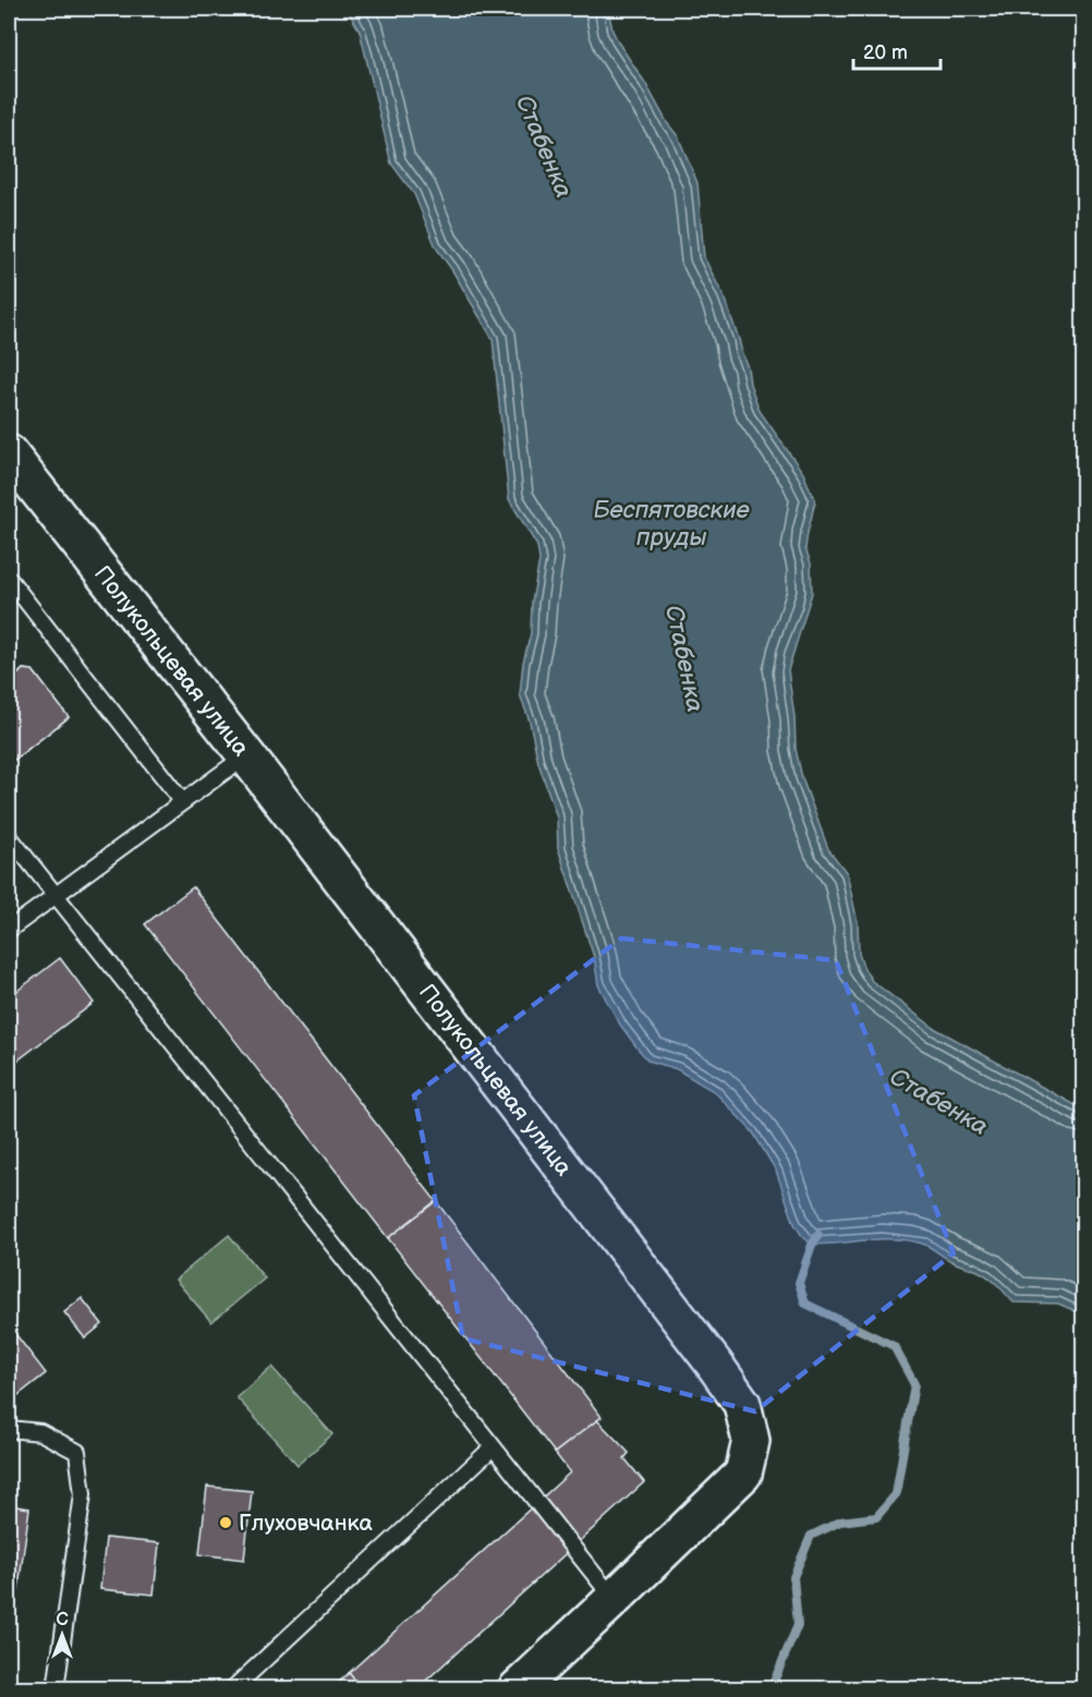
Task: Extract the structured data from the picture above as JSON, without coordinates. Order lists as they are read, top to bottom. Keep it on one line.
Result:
{"streets":{"main road":["Полукольцевая улица"]},"water":["Стабенка","Беспятовские пруды"],"places":["Глуховчанка"],"scale_bar":"20 m","north":"top"}
